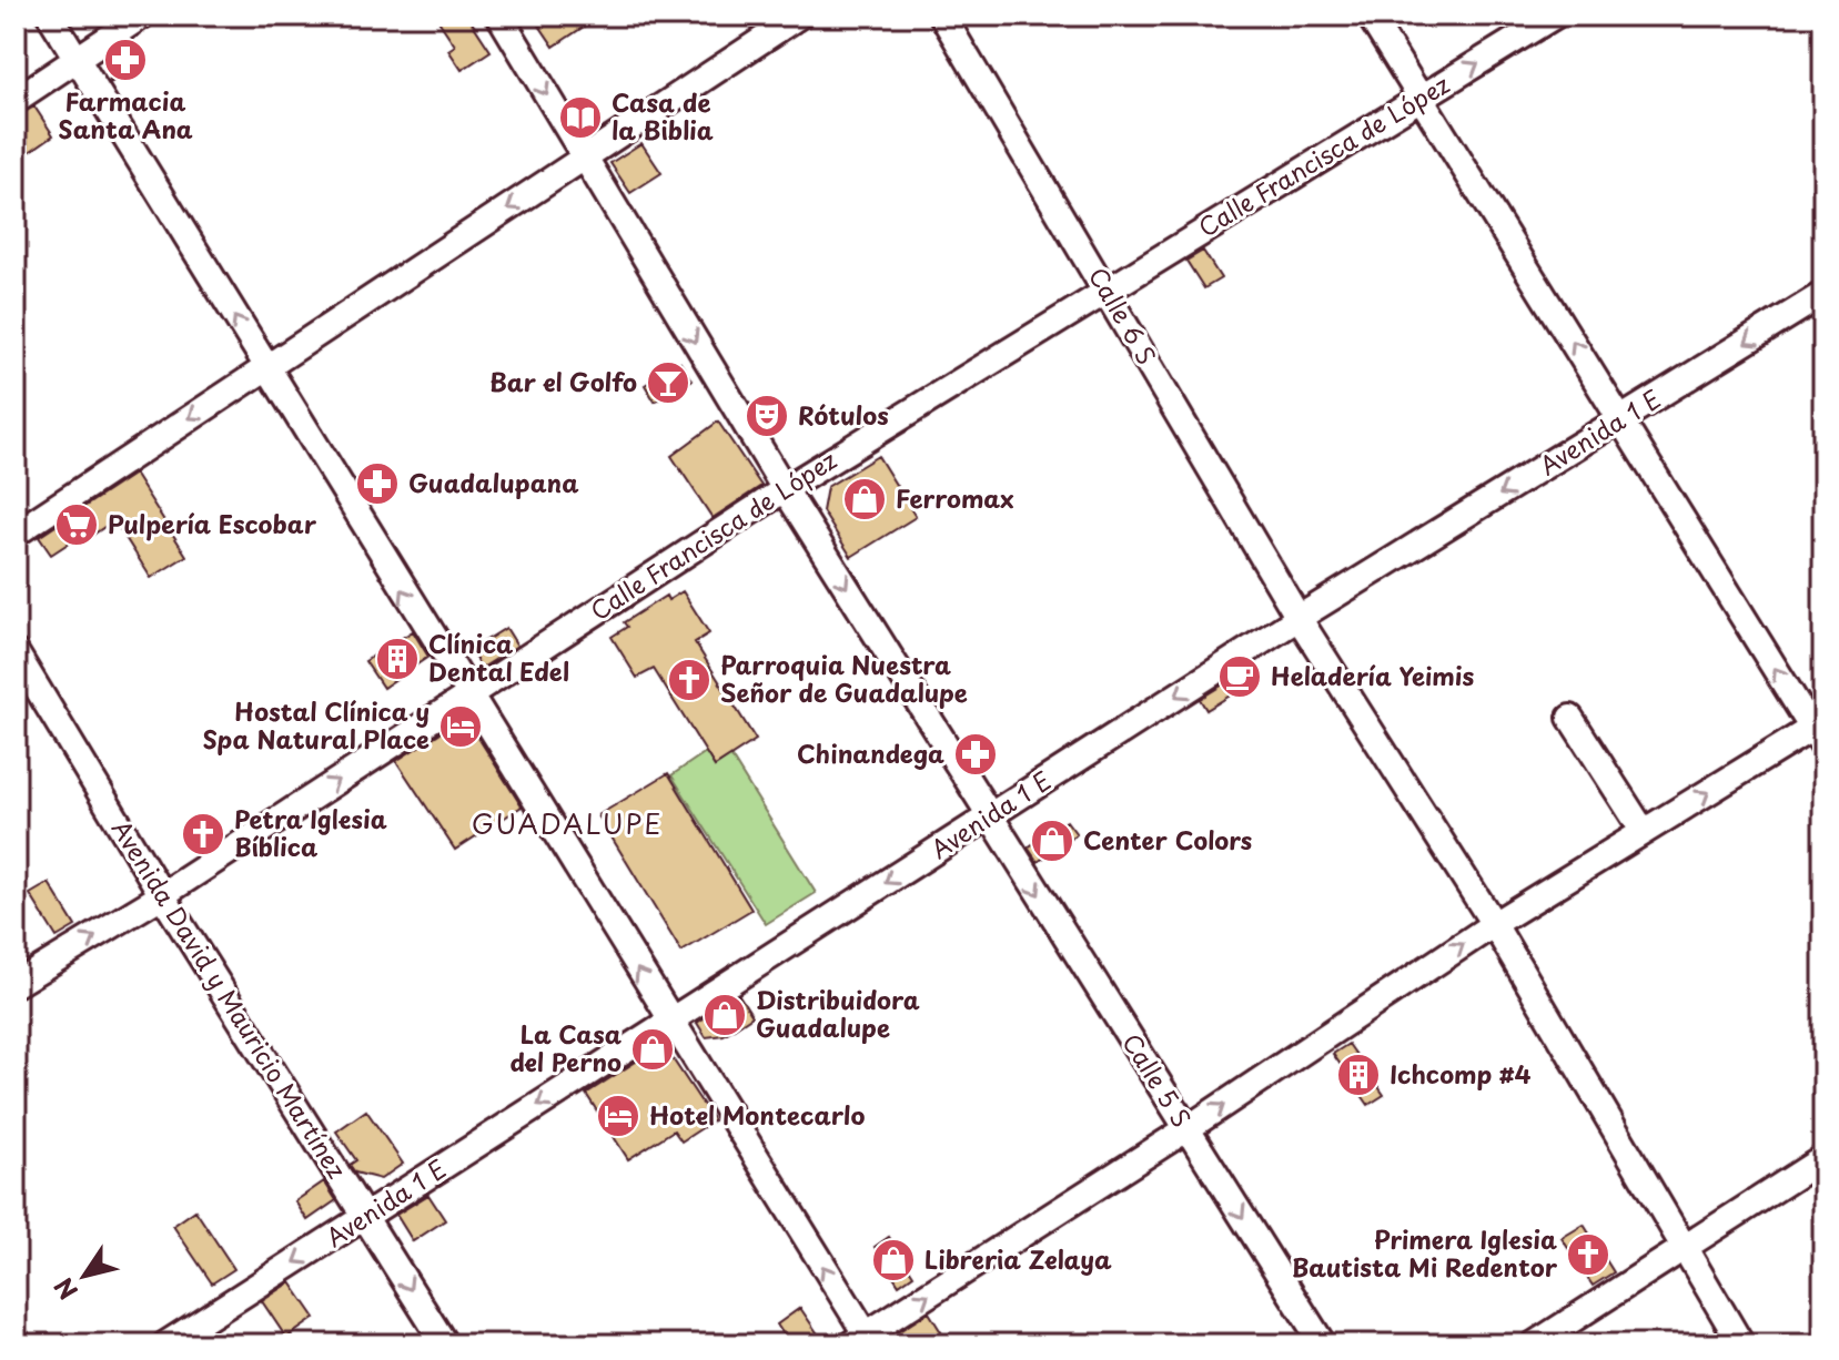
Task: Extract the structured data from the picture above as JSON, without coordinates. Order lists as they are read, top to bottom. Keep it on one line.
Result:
{"streets":{"street":["Calle Francisca de López","Calle 6 S","Avenida 1 E","Avenida David y Mauricio Martínez","Calle 5 S"]},"crossings":[["Calle Francisca de López","Calle 6 S"],["Calle Francisca de López","Avenida David y Mauricio Martínez"],["Calle Francisca de López","Calle 5 S"],["Calle 6 S","Avenida 1 E"],["Avenida 1 E","Avenida David y Mauricio Martínez"],["Avenida 1 E","Calle 5 S"]],"one_way":["Calle Francisca de López","Avenida 1 E","Calle 5 S"],"districts":["GUADALUPE"],"places":{"pharmacy":["Farmacia Santa Ana","Guadalupana","Chinandega"],"library":["Casa de la Biblia"],"bar":["Bar el Golfo"],"theatre":["Rótulos"],"shop":["Ferromax","Center Colors","Distribuidora Guadalupe","La Casa del Perno","Libreria Zelaya"],"supermarket":["Pulpería Escobar"],"building":["Clínica Dental Edel","Ichcomp #4"],"cafe":["Heladería Yeimis"],"church":["Parroquia Nuestra Señor de Guadalupe","Petra Iglesia Bíblica","Primera Iglesia Bautista Mi Redentor"],"hotel":["Hostal Clínica y Spa Natural Place","Hotel Montecarlo"]},"north":"bottom left"}
